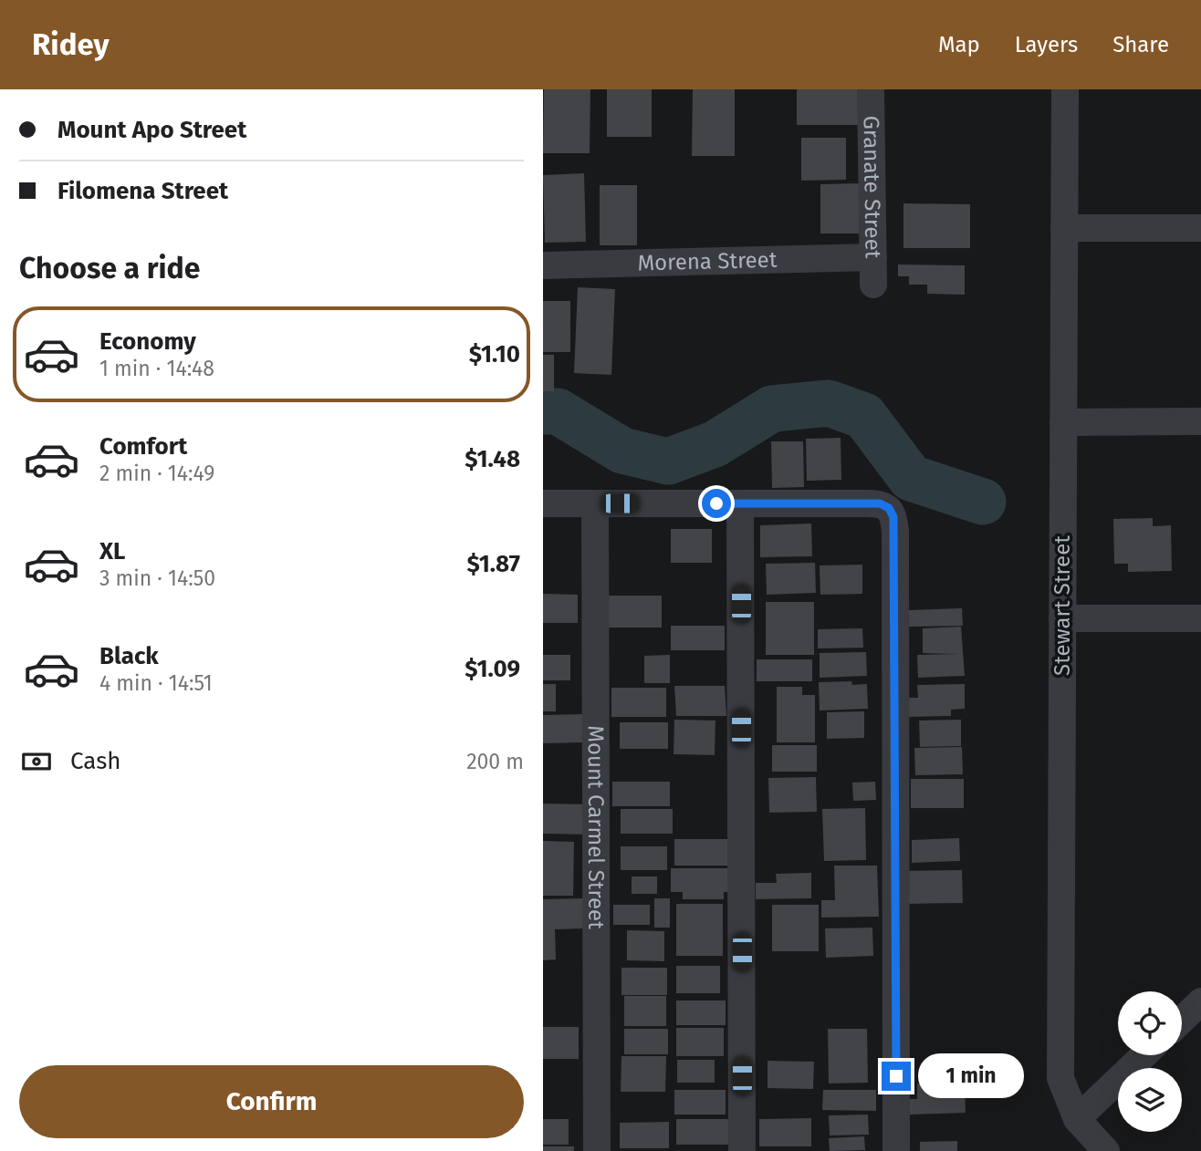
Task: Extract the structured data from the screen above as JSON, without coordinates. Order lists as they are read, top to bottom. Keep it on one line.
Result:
{"streets":{"street":["Granate Street","Morena Street","Stewart Street","Mount Carmel Street"]},"crossings":[["Granate Street","Morena Street"]],"page":{"header":"Ridey","nav":["Map","Layers","Share"],"banner":["Mount Apo Street","Filomena Street"],"heading":"Choose a ride","list":[{"name":"Economy","note":"1 min · 14:48","value":"$1.10"},{"name":"Comfort","note":"2 min · 14:49","value":"$1.48"},{"name":"XL","note":"3 min · 14:50","value":"$1.87"},{"name":"Black","note":"4 min · 14:51","value":"$1.09"}],"pay":["Cash","200 m"],"buttons":"Confirm","bubble":"1 min"}}
